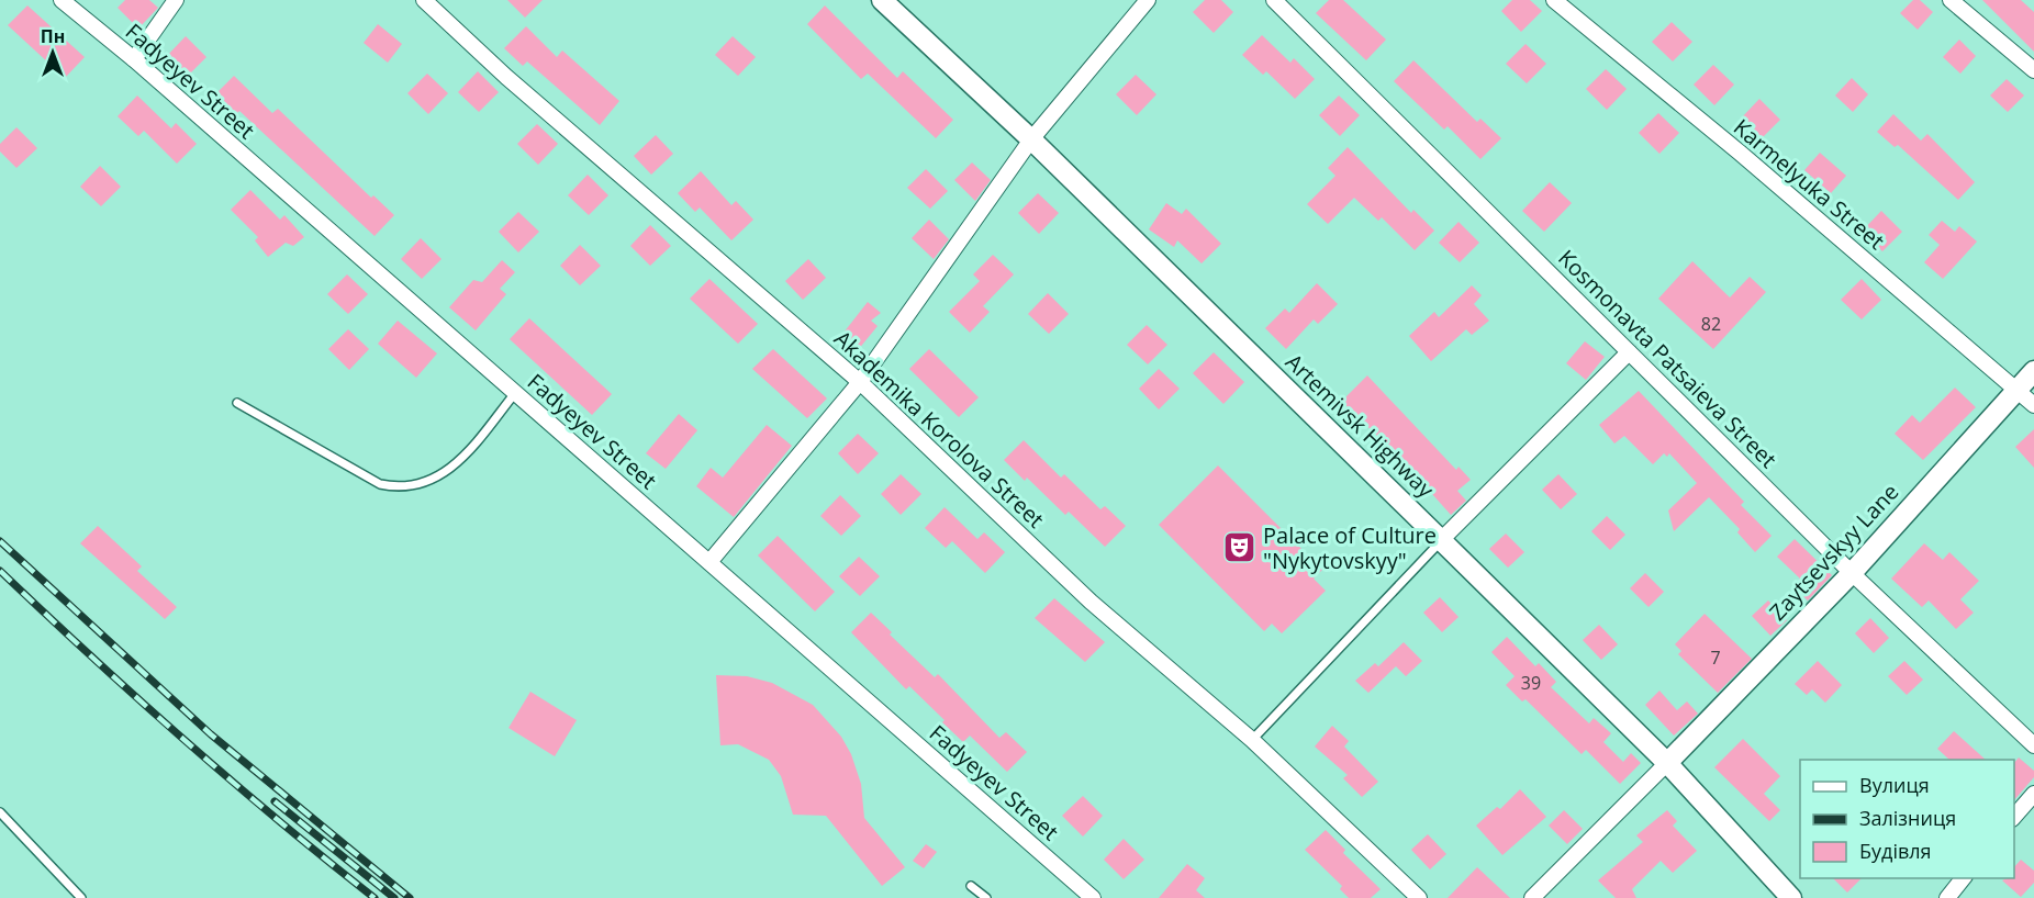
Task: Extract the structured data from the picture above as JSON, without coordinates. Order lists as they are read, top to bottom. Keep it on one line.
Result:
{"streets":{"main road":["Artemivsk Highway","Zaytsevskyy Lane"],"street":["Fadyeyev Street","Karmelyuka Street","Kosmonavta Patsaieva Street","Akademika Korolova Street"]},"crossings":[["Karmelyuka Street","Zaytsevskyy Lane"],["Kosmonavta Patsaieva Street","Zaytsevskyy Lane"],["Artemivsk Highway","Zaytsevskyy Lane"]],"places":{"theatre":["Palace of Culture \"Nykytovskyy\""]},"house_numbers":["82","7","39"],"legend":["Вулиця","Залізниця","Будівля"],"north":"top"}
